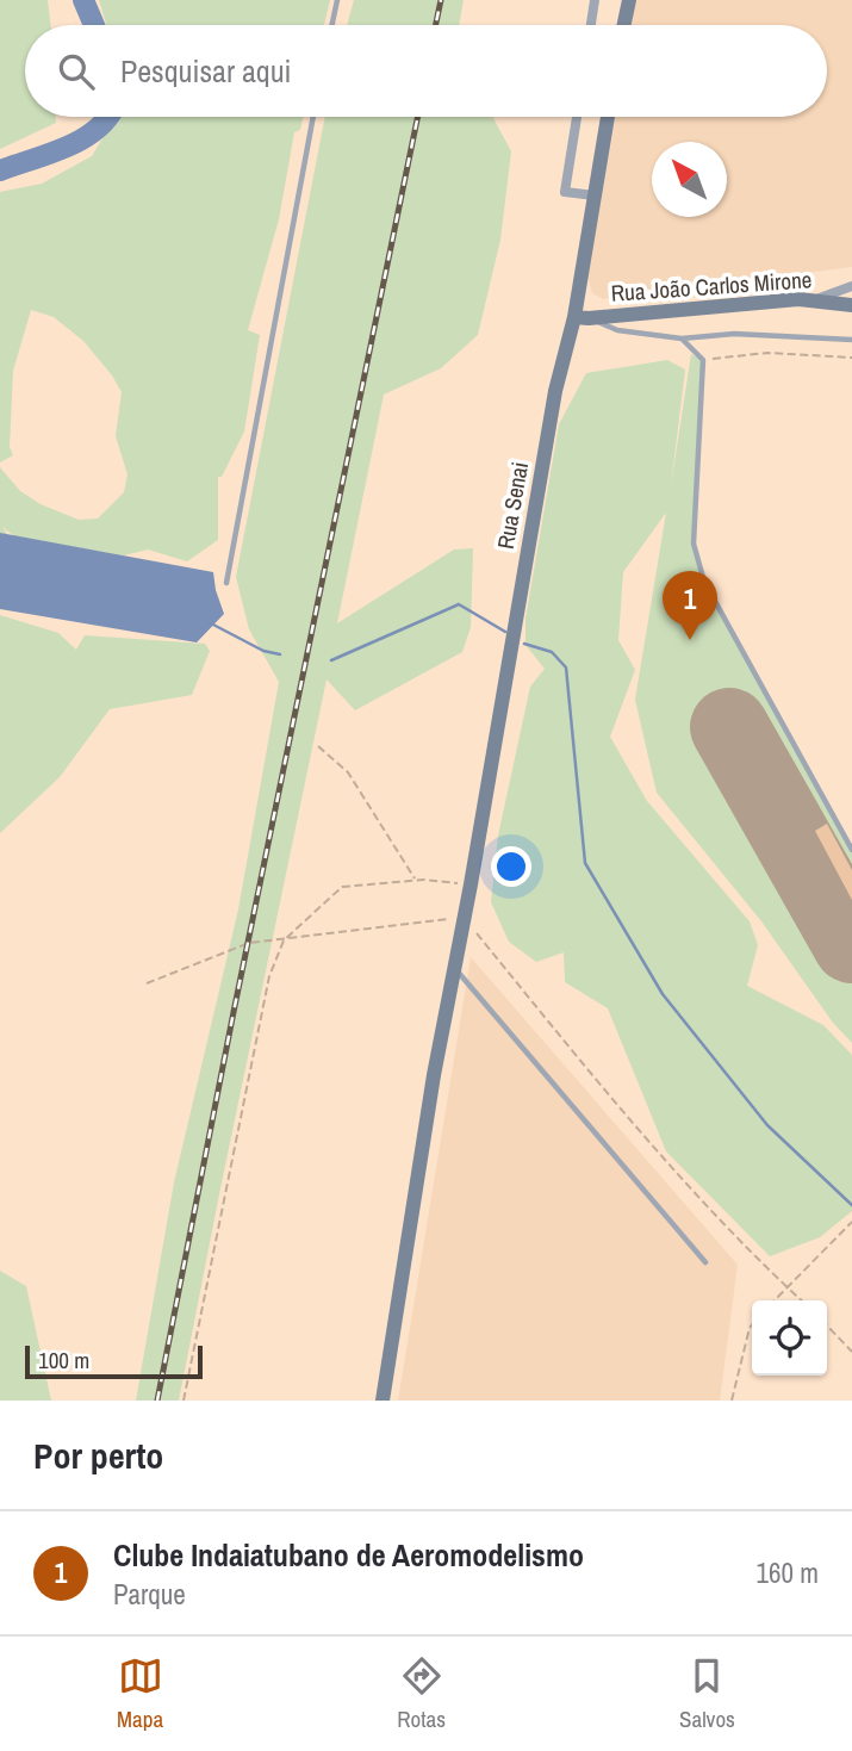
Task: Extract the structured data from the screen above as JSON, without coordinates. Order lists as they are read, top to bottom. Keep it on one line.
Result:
{"streets":{"street":["Rua João Carlos Mirone","Rua Senai"]},"crossings":[["Rua João Carlos Mirone","Rua Senai"]],"scale_bar":"100 m","north":"top left","page":{"search":"Pesquisar aqui","pins":"1","scale":"100 m","heading":"Por perto","list":[{"mark":"1","name":"Clube Indaiatubano de Aeromodelismo","note":"Parque","value":"160 m"}],"nav":["Mapa","Rotas","Salvos"]}}
